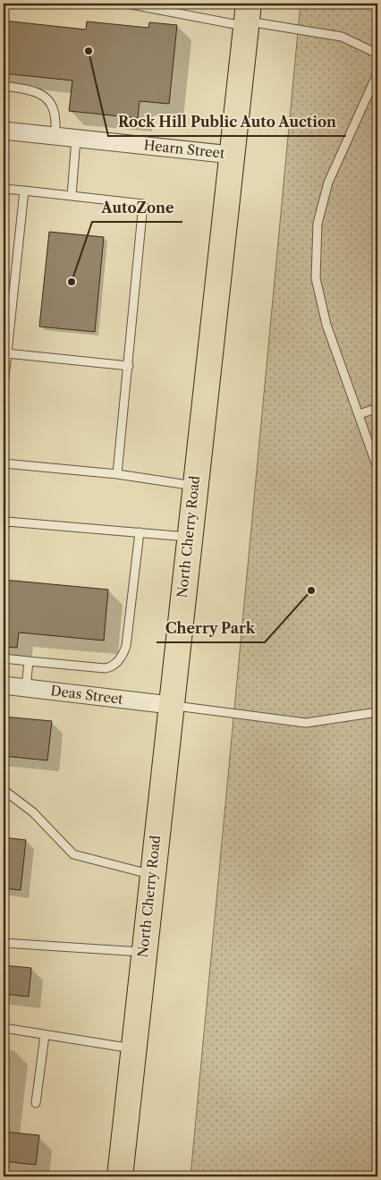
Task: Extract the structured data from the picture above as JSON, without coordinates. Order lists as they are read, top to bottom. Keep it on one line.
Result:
{"streets":{"main road":["North Cherry Road"],"street":["Hearn Street","Deas Street"]},"crossings":[["Hearn Street","North Cherry Road"],["North Cherry Road","Deas Street"]],"places":["Rock Hill Public Auto Auction","AutoZone","Cherry Park"]}
